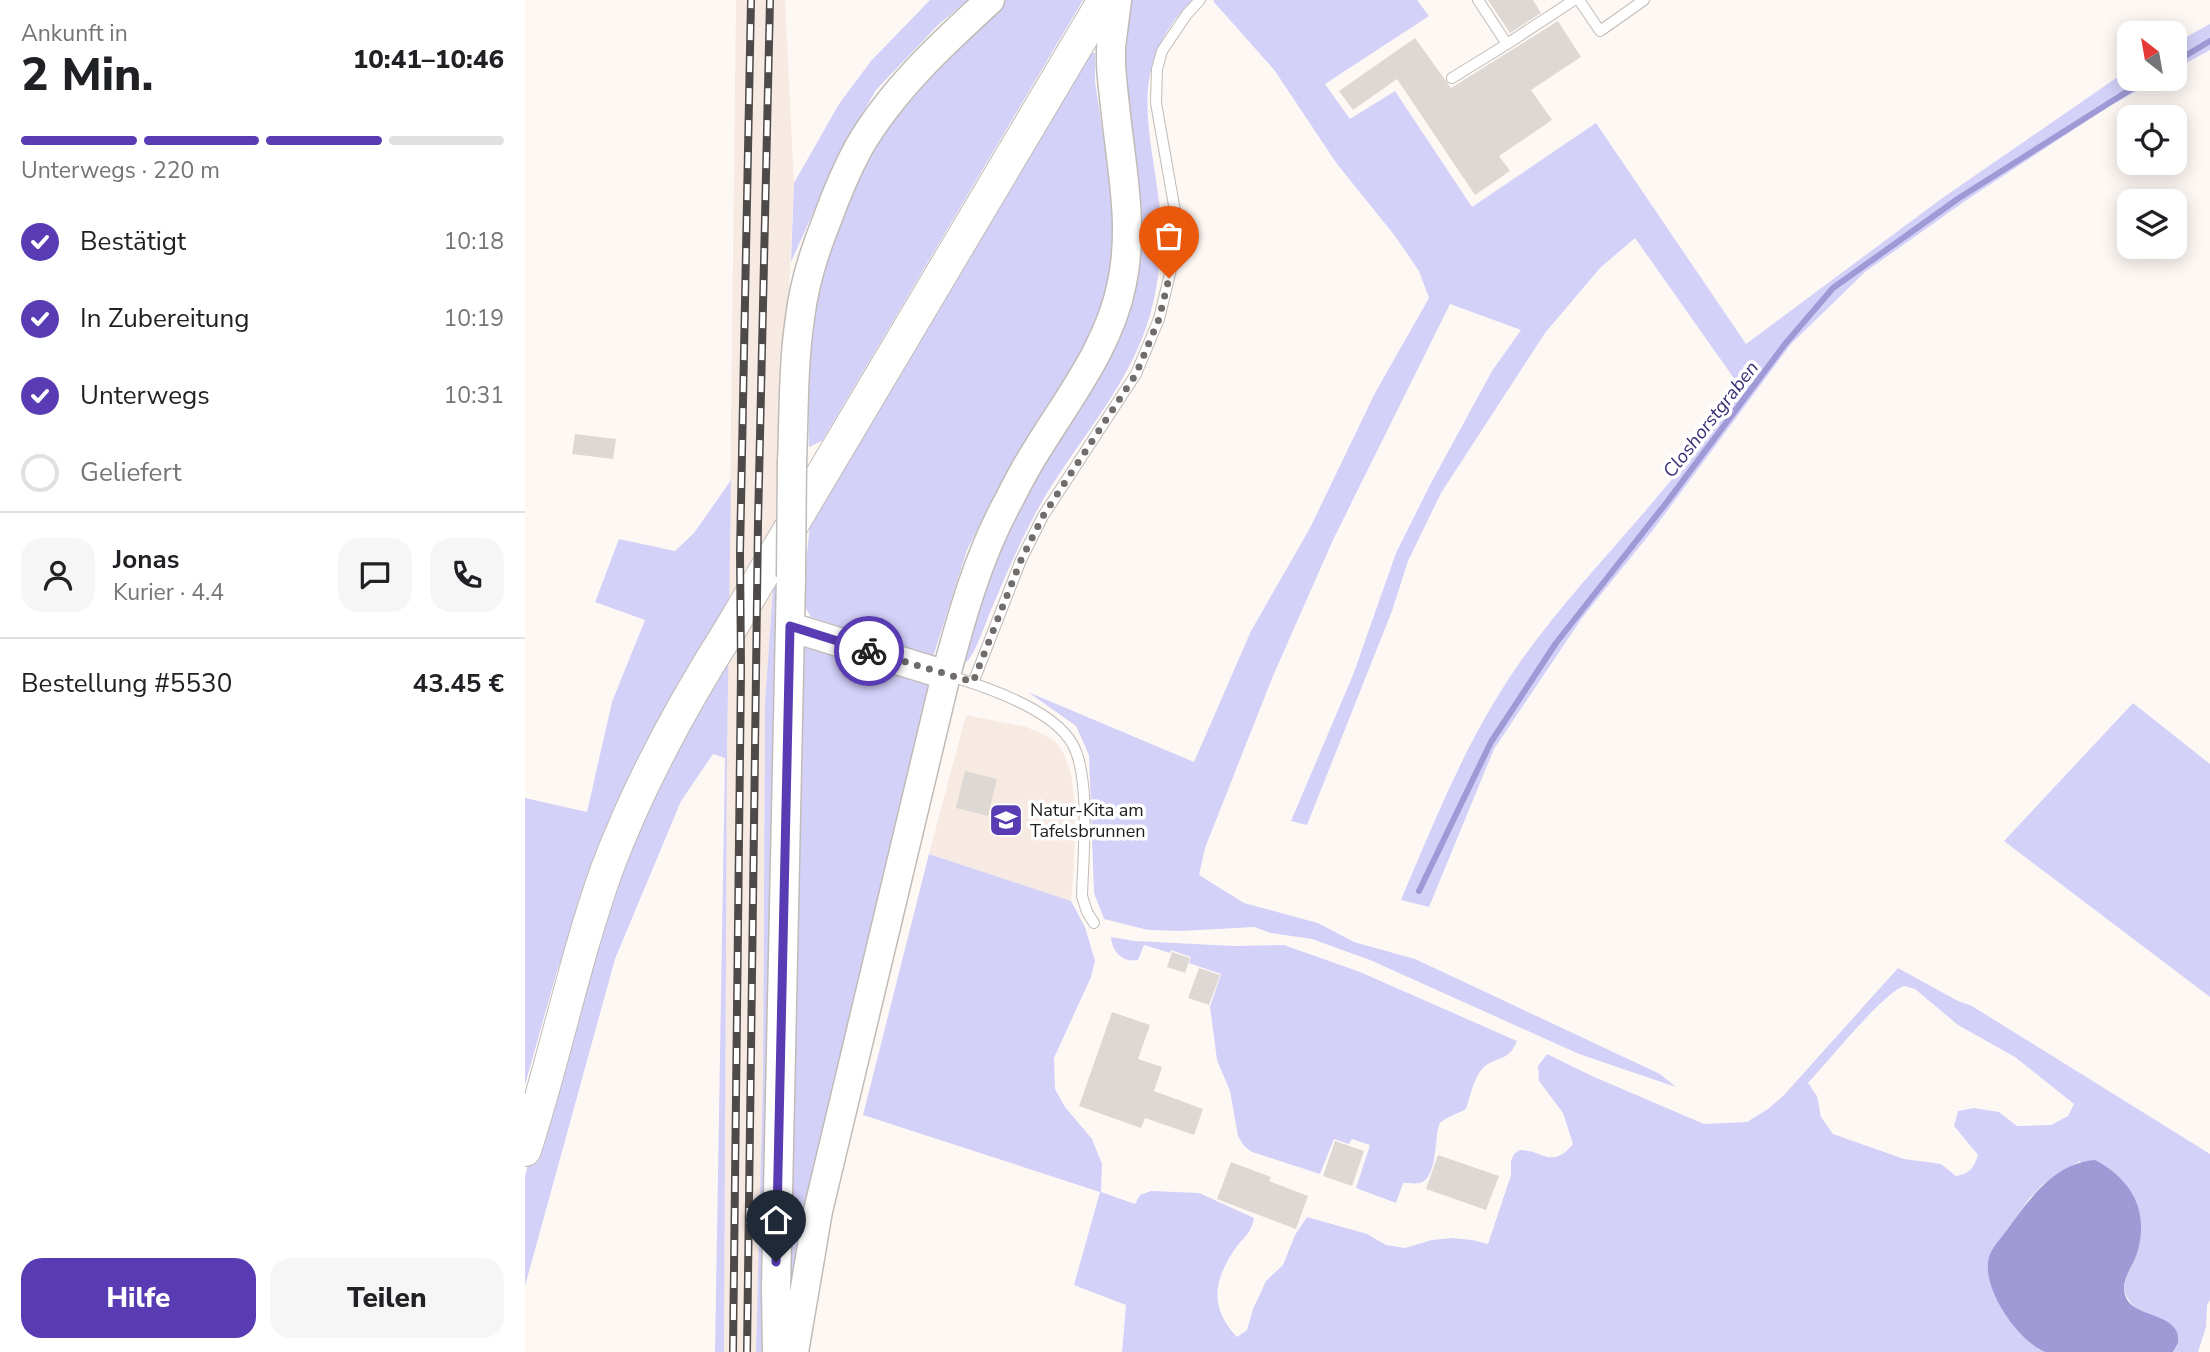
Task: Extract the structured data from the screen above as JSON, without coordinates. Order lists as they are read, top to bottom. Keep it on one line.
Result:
{"water":["Closhorstgraben"],"places":{"school or university":["Natur-Kita am Tafelsbrunnen"]},"north":"top left","page":{"heading":["2 Min.","Ankunft in","10:41–10:46"],"panel":["Jonas","Kurier · 4.4","Bestellung #5530","43.45 €"],"bar":"Unterwegs · 220 m","list":[["Bestätigt","10:18"],["In Zubereitung","10:19"],["Unterwegs","10:31"],"Geliefert"],"buttons":["Hilfe","Teilen"]}}
